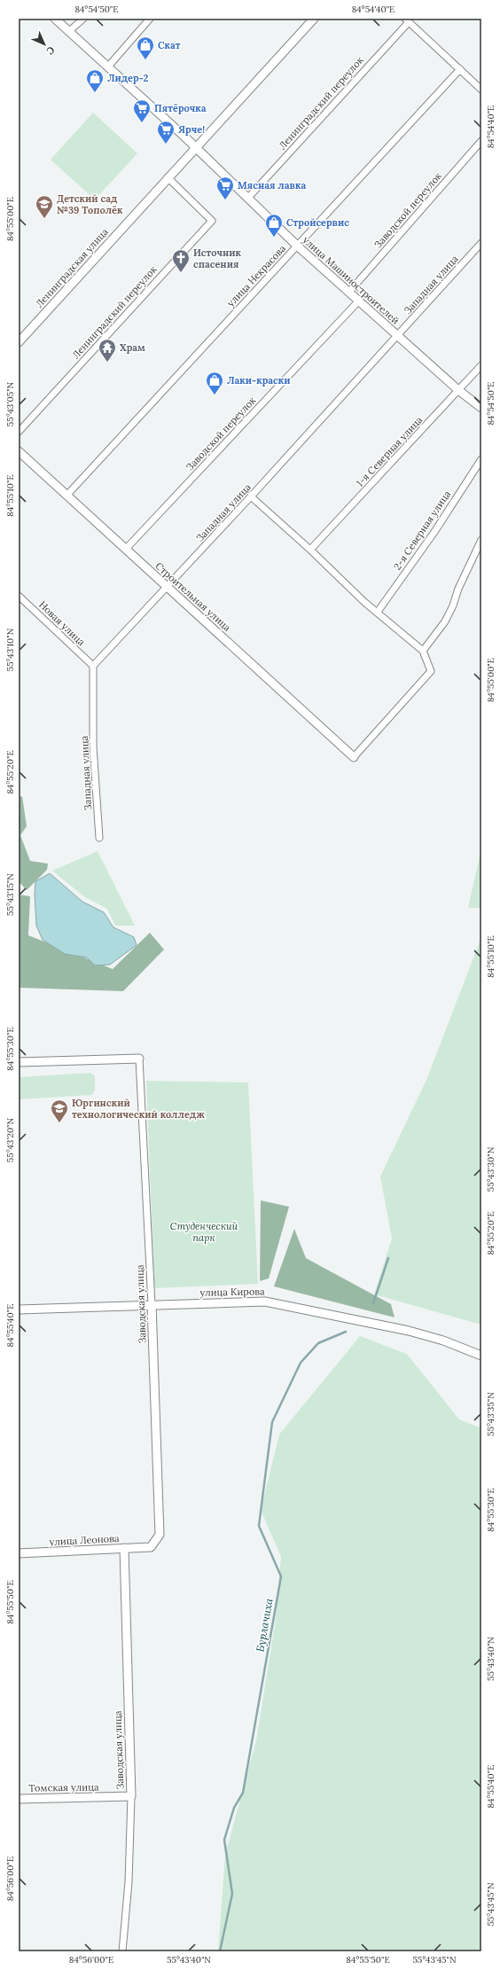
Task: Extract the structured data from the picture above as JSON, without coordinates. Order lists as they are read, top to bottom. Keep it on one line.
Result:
{"streets":{"street":["Ленинградский переулок","Заводской переулок","Ленинградская улица","улица Некрасова","улица Машиностроителей","Западная улица","1-я Северная улица","2-я Северная улица","Строительная улица","Новая улица","улица Кирова","Заводская улица","улица Леонова","Томская улица"]},"crossings":[["Ленинградский переулок","Ленинградская улица"],["Ленинградский переулок","улица Машиностроителей"],["Заводской переулок","улица Машиностроителей"],["Заводской переулок","Строительная улица"],["Ленинградская улица","улица Машиностроителей"],["улица Некрасова","улица Машиностроителей"],["улица Некрасова","Строительная улица"],["улица Машиностроителей","Западная улица"],["улица Машиностроителей","1-я Северная улица"],["Западная улица","Строительная улица"],["Западная улица","Новая улица"],["улица Кирова","Заводская улица"],["Заводская улица","улица Леонова"],["Заводская улица","Томская улица"]],"water":["Бурлачиха"],"parks":["Студенческий парк"],"places":{"shop":["Скат","Лидер-2","Стройсервис","Лаки-краски"],"supermarket":["Пятёрочка","Ярче!","Мясная лавка"],"school or university":["Детский сад №39 Тополёк","Юргинский технологический колледж"],"church":["Источник спасения"],"temple":["Храм"]},"north":"bottom right","coordinates":["84°54'50\"E","84°54'40\"E","84°55'00\"E","55°43'05\"N","84°55'10\"E","55°43'10\"N","84°55'20\"E","55°43'15\"N","84°55'30\"E","55°43'20\"N","55°43'30\"N","84°55'40\"E","55°43'35\"N","84°55'50\"E","55°43'40\"N","84°56'00\"E","55°43'45\"N"]}
